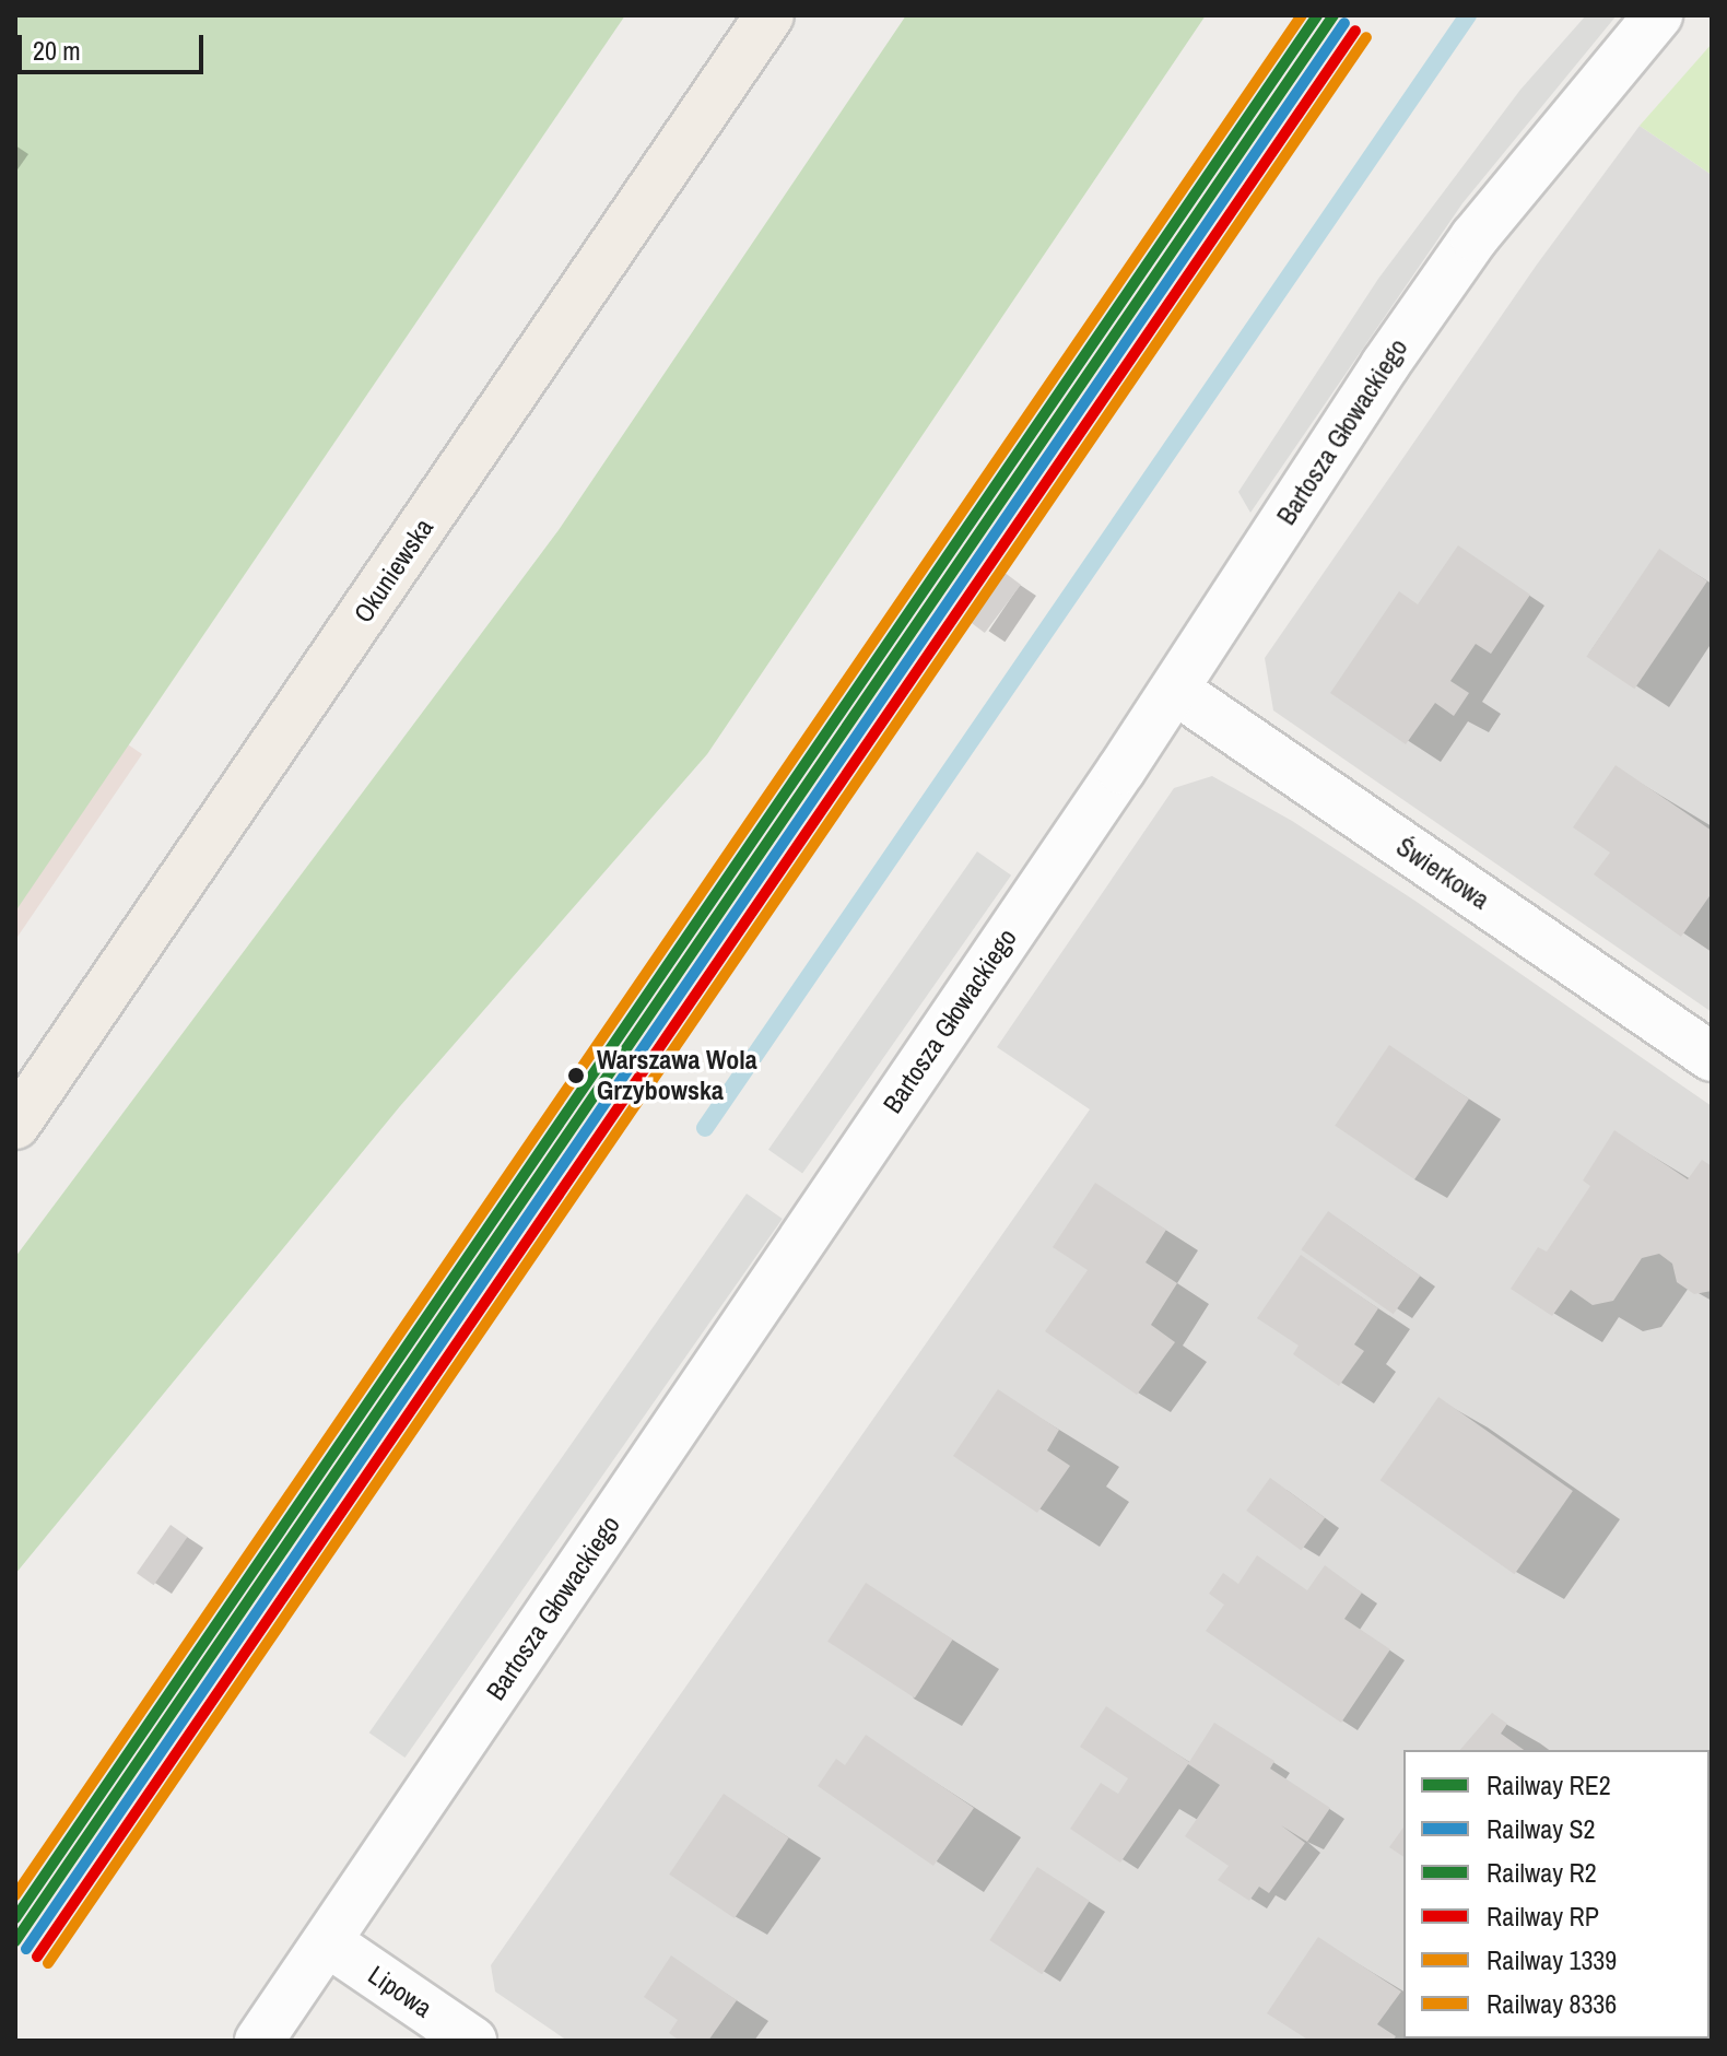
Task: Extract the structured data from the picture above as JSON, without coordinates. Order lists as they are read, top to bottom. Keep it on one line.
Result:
{"streets":{"main road":["Okuniewska"],"street":["Bartosza Głowackiego","Świerkowa","Lipowa"]},"crossings":[["Bartosza Głowackiego","Świerkowa"],["Bartosza Głowackiego","Lipowa"]],"places":["Warszawa Wola Grzybowska"],"lines":["rail line RE2","rail line R2","rail line 1339","rail line S2","rail line RP","rail line 8336"],"legend":["Railway RE2","Railway S2","Railway R2","Railway RP","Railway 1339","Railway 8336"],"scale_bar":"20 m"}
